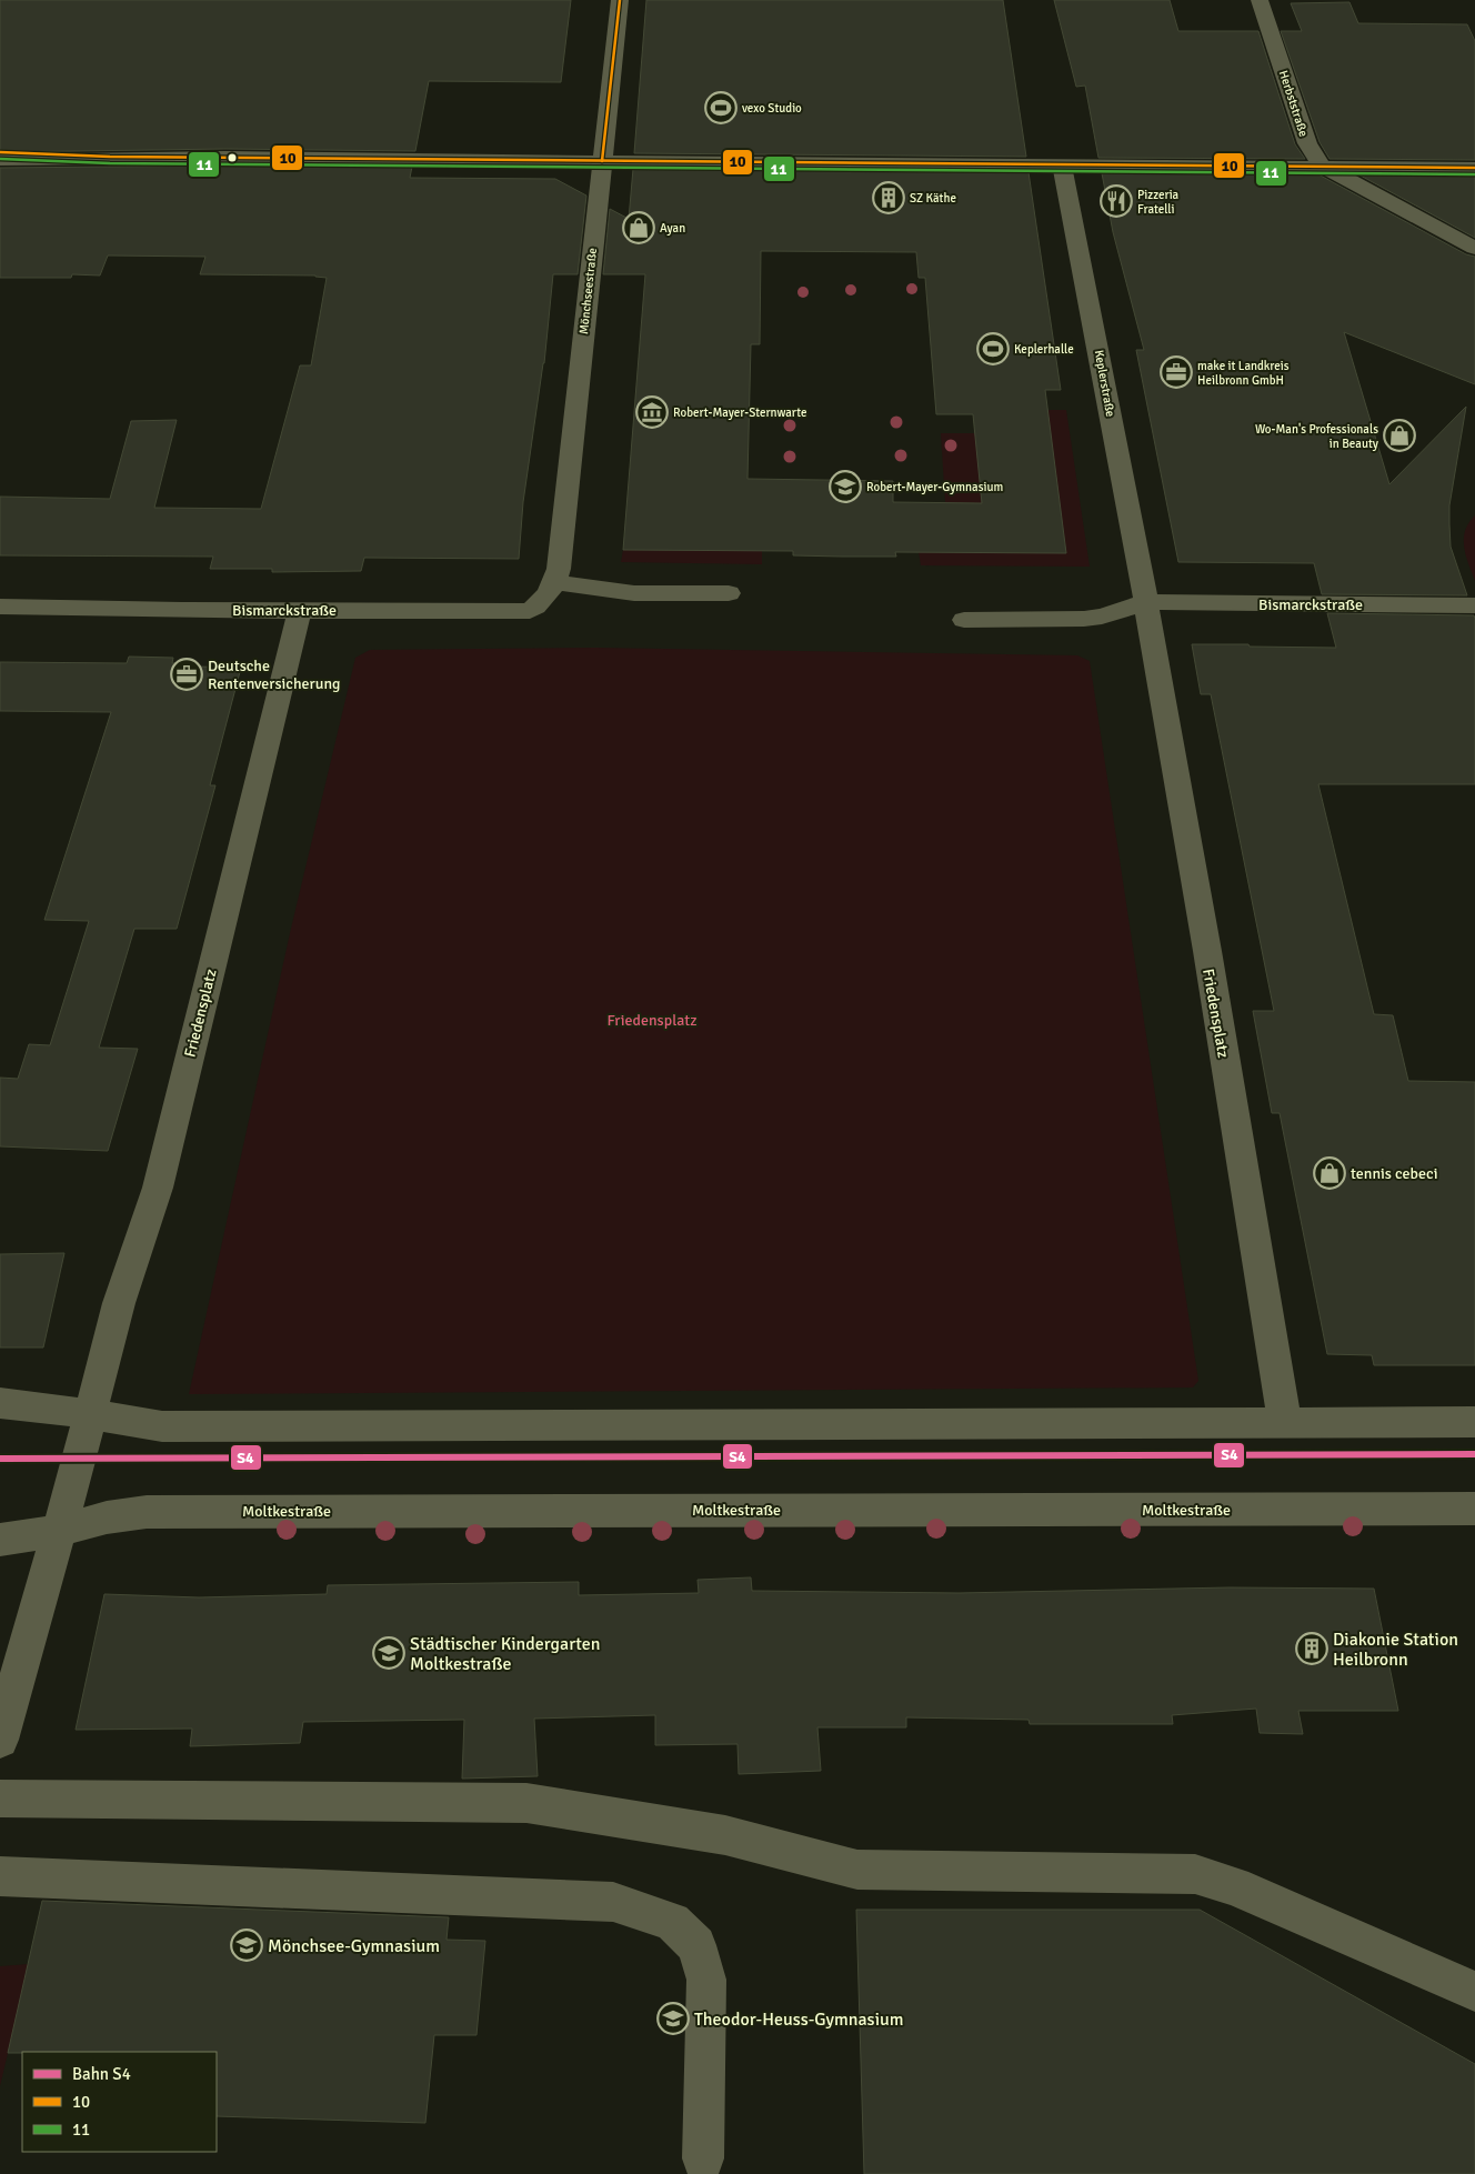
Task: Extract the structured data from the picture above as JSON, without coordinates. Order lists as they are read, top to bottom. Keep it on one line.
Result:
{"streets":{"street":["Herbststraße","Mönchseestraße","Keplerstraße","Bismarckstraße","Friedensplatz","Moltkestraße"]},"crossings":[["Mönchseestraße","Bismarckstraße"],["Keplerstraße","Bismarckstraße"],["Keplerstraße","Friedensplatz"],["Bismarckstraße","Friedensplatz"],["Friedensplatz","Moltkestraße"]],"parks":["Friedensplatz"],"places":{"sports":["vexo Studio","Keplerhalle"],"building":["SZ Käthe","Diakonie Station Heilbronn"],"restaurant":["Pizzeria Fratelli"],"shop":["Ayan","Wo-Man's Professionals in Beauty","tennis cebeci"],"office":["make it Landkreis Heilbronn GmbH","Deutsche Rentenversicherung"],"museum":["Robert-Mayer-Sternwarte"],"school or university":["Robert-Mayer-Gymnasium","Städtischer Kindergarten Moltkestraße","Mönchsee-Gymnasium","Theodor-Heuss-Gymnasium"]},"lines":["transit line 10","transit line 11","rail line S4"],"legend":["Bahn S4","10","11"]}
